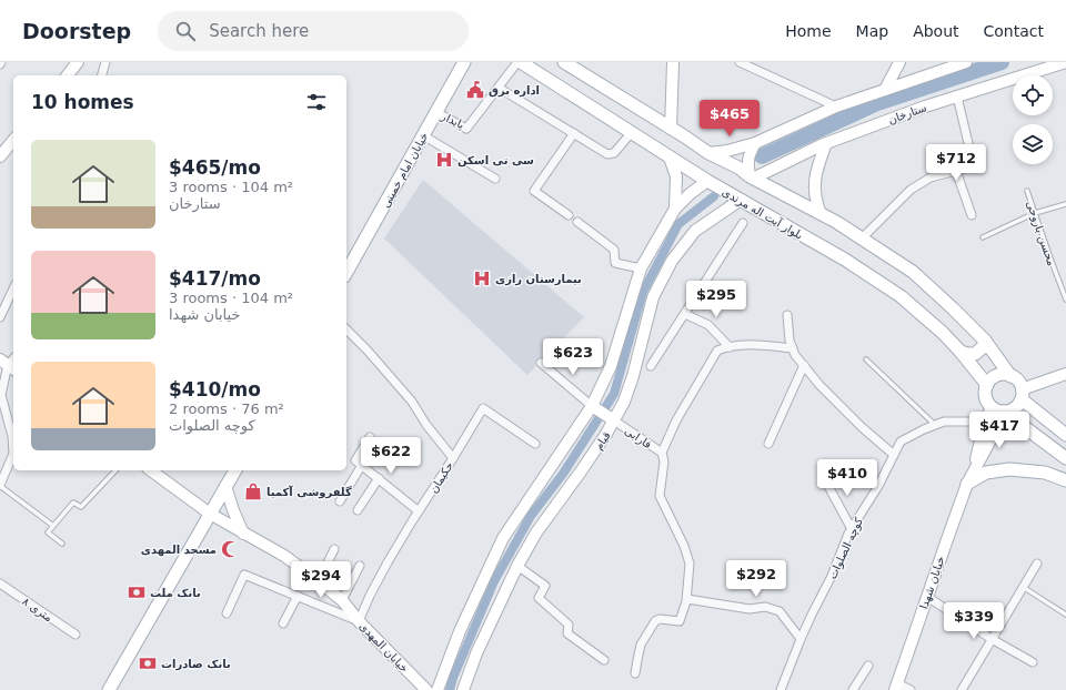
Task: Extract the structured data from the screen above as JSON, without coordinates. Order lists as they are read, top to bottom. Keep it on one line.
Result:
{"streets":{"main road":["خیابان امام خمینی","بلوار آیت اله مرندی"],"street":["ستارخان","پایدار","فارابی","قیام","حکیمان","کوچه الصلوات","خیابان شهدا","۸ متری","خیابان المهدی"],"lane":["محسن باروجی"]},"crossings":[["پایدار","خیابان امام خمینی"],["پایدار","بلوار آیت اله مرندی"],["بلوار آیت اله مرندی","قیام"],["بلوار آیت اله مرندی","خیابان شهدا"],["فارابی","قیام"],["حکیمان","خیابان المهدی"],["کوچه الصلوات","خیابان شهدا"]],"places":{"public building":["اداره برق"],"hospital":["سی تی اسکن","بیمارستان رازی"],"shop":["گلفروشی آکمیا"],"mosque":["مسجد المهدی"],"bank":["بانک ملت","بانک صادرات"]},"page":{"header":"Doorstep","search":"Search here","nav":["Home","Map","About","Contact"],"heading":"10 homes","price":["$465","$712","$295","$623","$417","$622","$410","$292","$294","$339"],"list":[{"name":"$465/mo","note":"3 rooms · 104 m² · ستارخان"},{"name":"$417/mo","note":"3 rooms · 104 m² · خیابان شهدا"},{"name":"$410/mo","note":"2 rooms · 76 m² · کوچه الصلوات"}]}}
